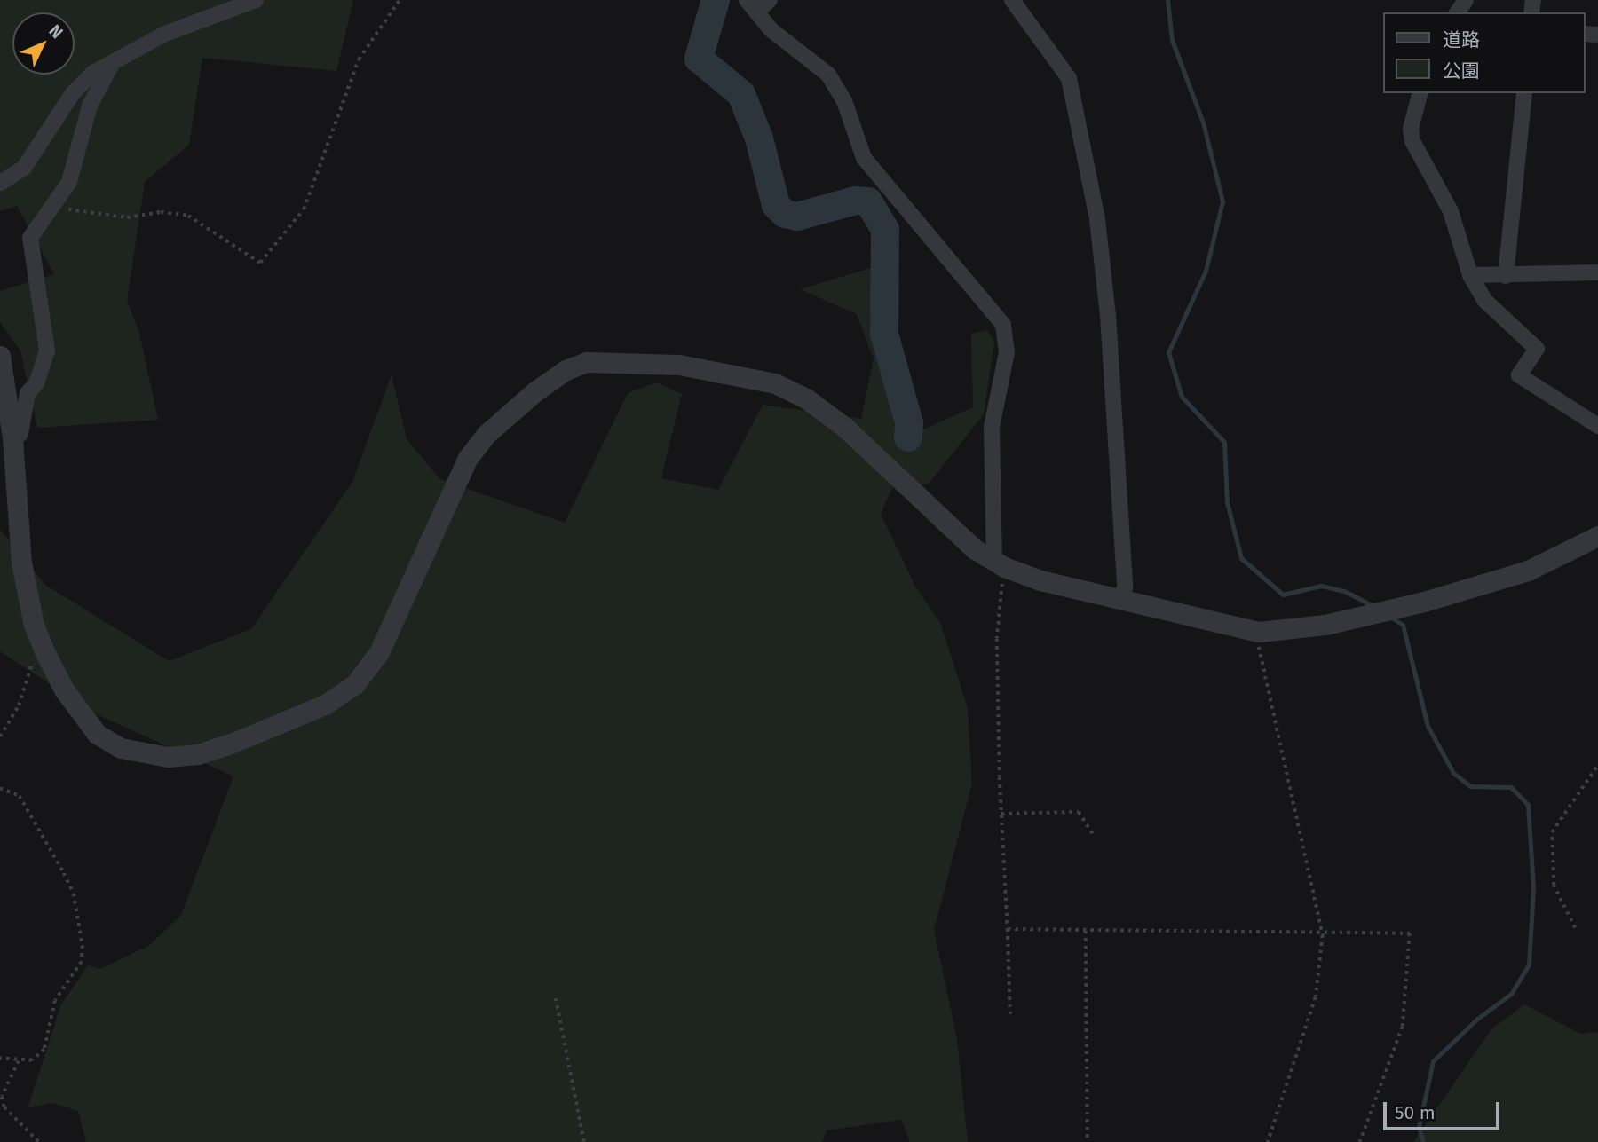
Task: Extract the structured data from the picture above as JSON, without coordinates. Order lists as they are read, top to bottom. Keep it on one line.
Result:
{"legend":["道路","公園"],"scale_bar":"50 m","north":"top right"}
